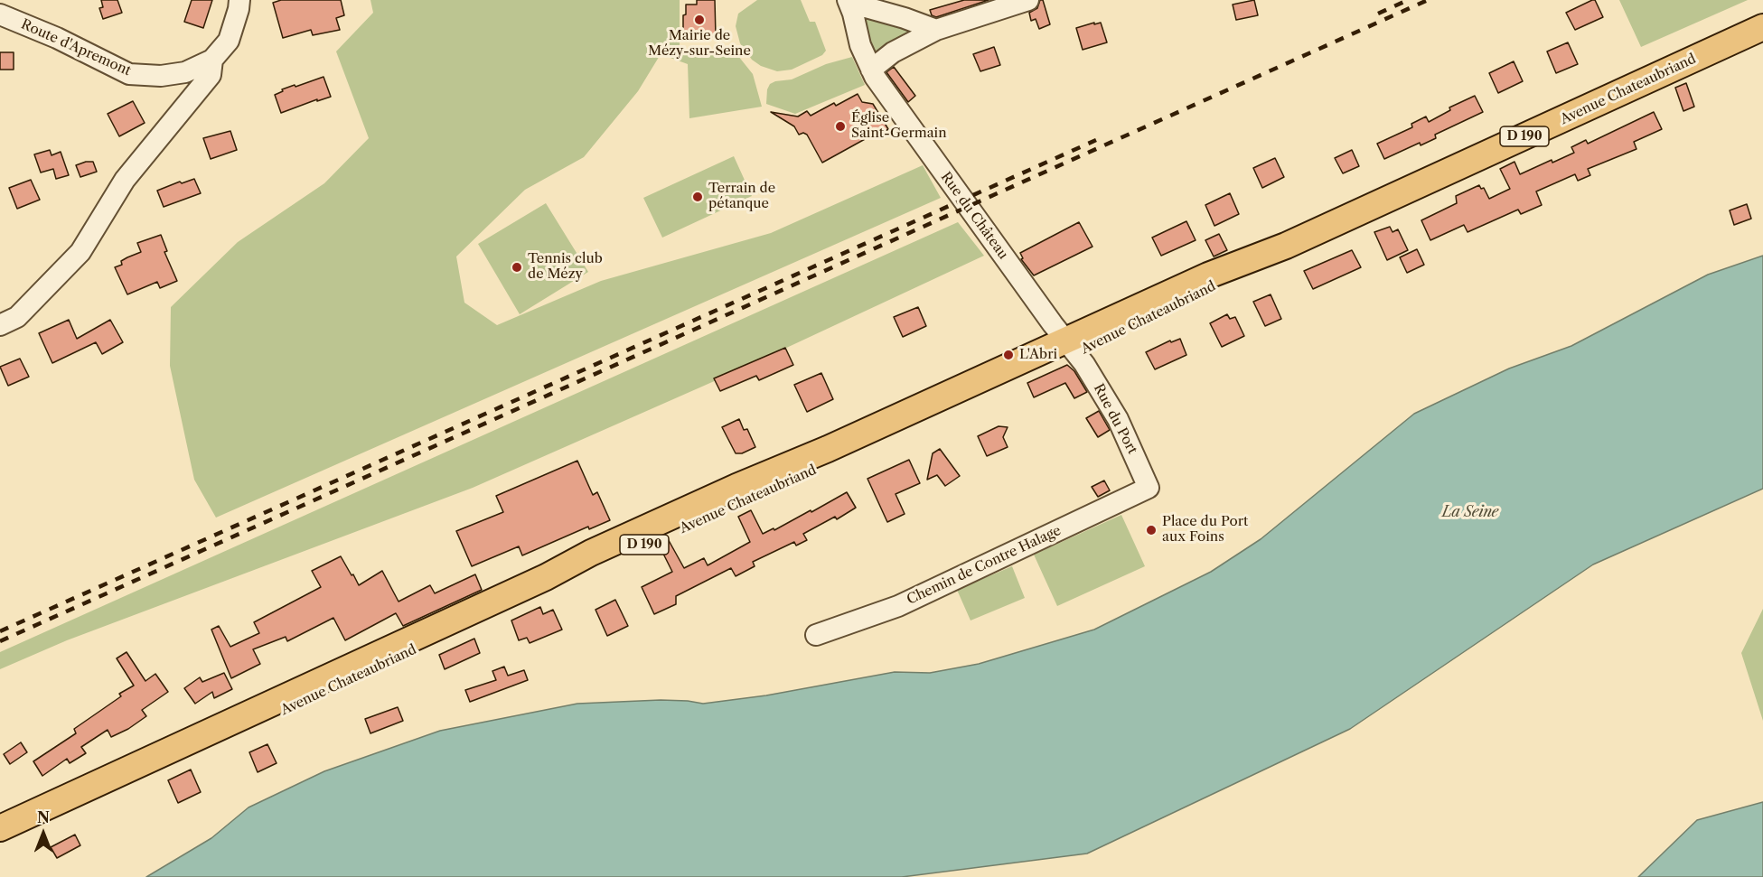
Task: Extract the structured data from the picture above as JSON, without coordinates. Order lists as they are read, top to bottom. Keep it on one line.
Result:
{"streets":{"main road":["Avenue Chateaubriand","D 190"],"street":["Route d'Apremont","Rue du Château","Rue du Port","Chemin de Contre Halage"]},"crossings":[["Avenue Chateaubriand","Rue du Château"],["Avenue Chateaubriand","Rue du Port"],["Rue du Château","Rue du Port"],["Rue du Port","Chemin de Contre Halage"]],"water":["La Seine"],"places":["Mairie de Mézy-sur-Seine","Église Saint-Germain","Terrain de pétanque","Tennis club de Mézy","L'Abri","Place du Port aux Foins"],"north":"top"}
